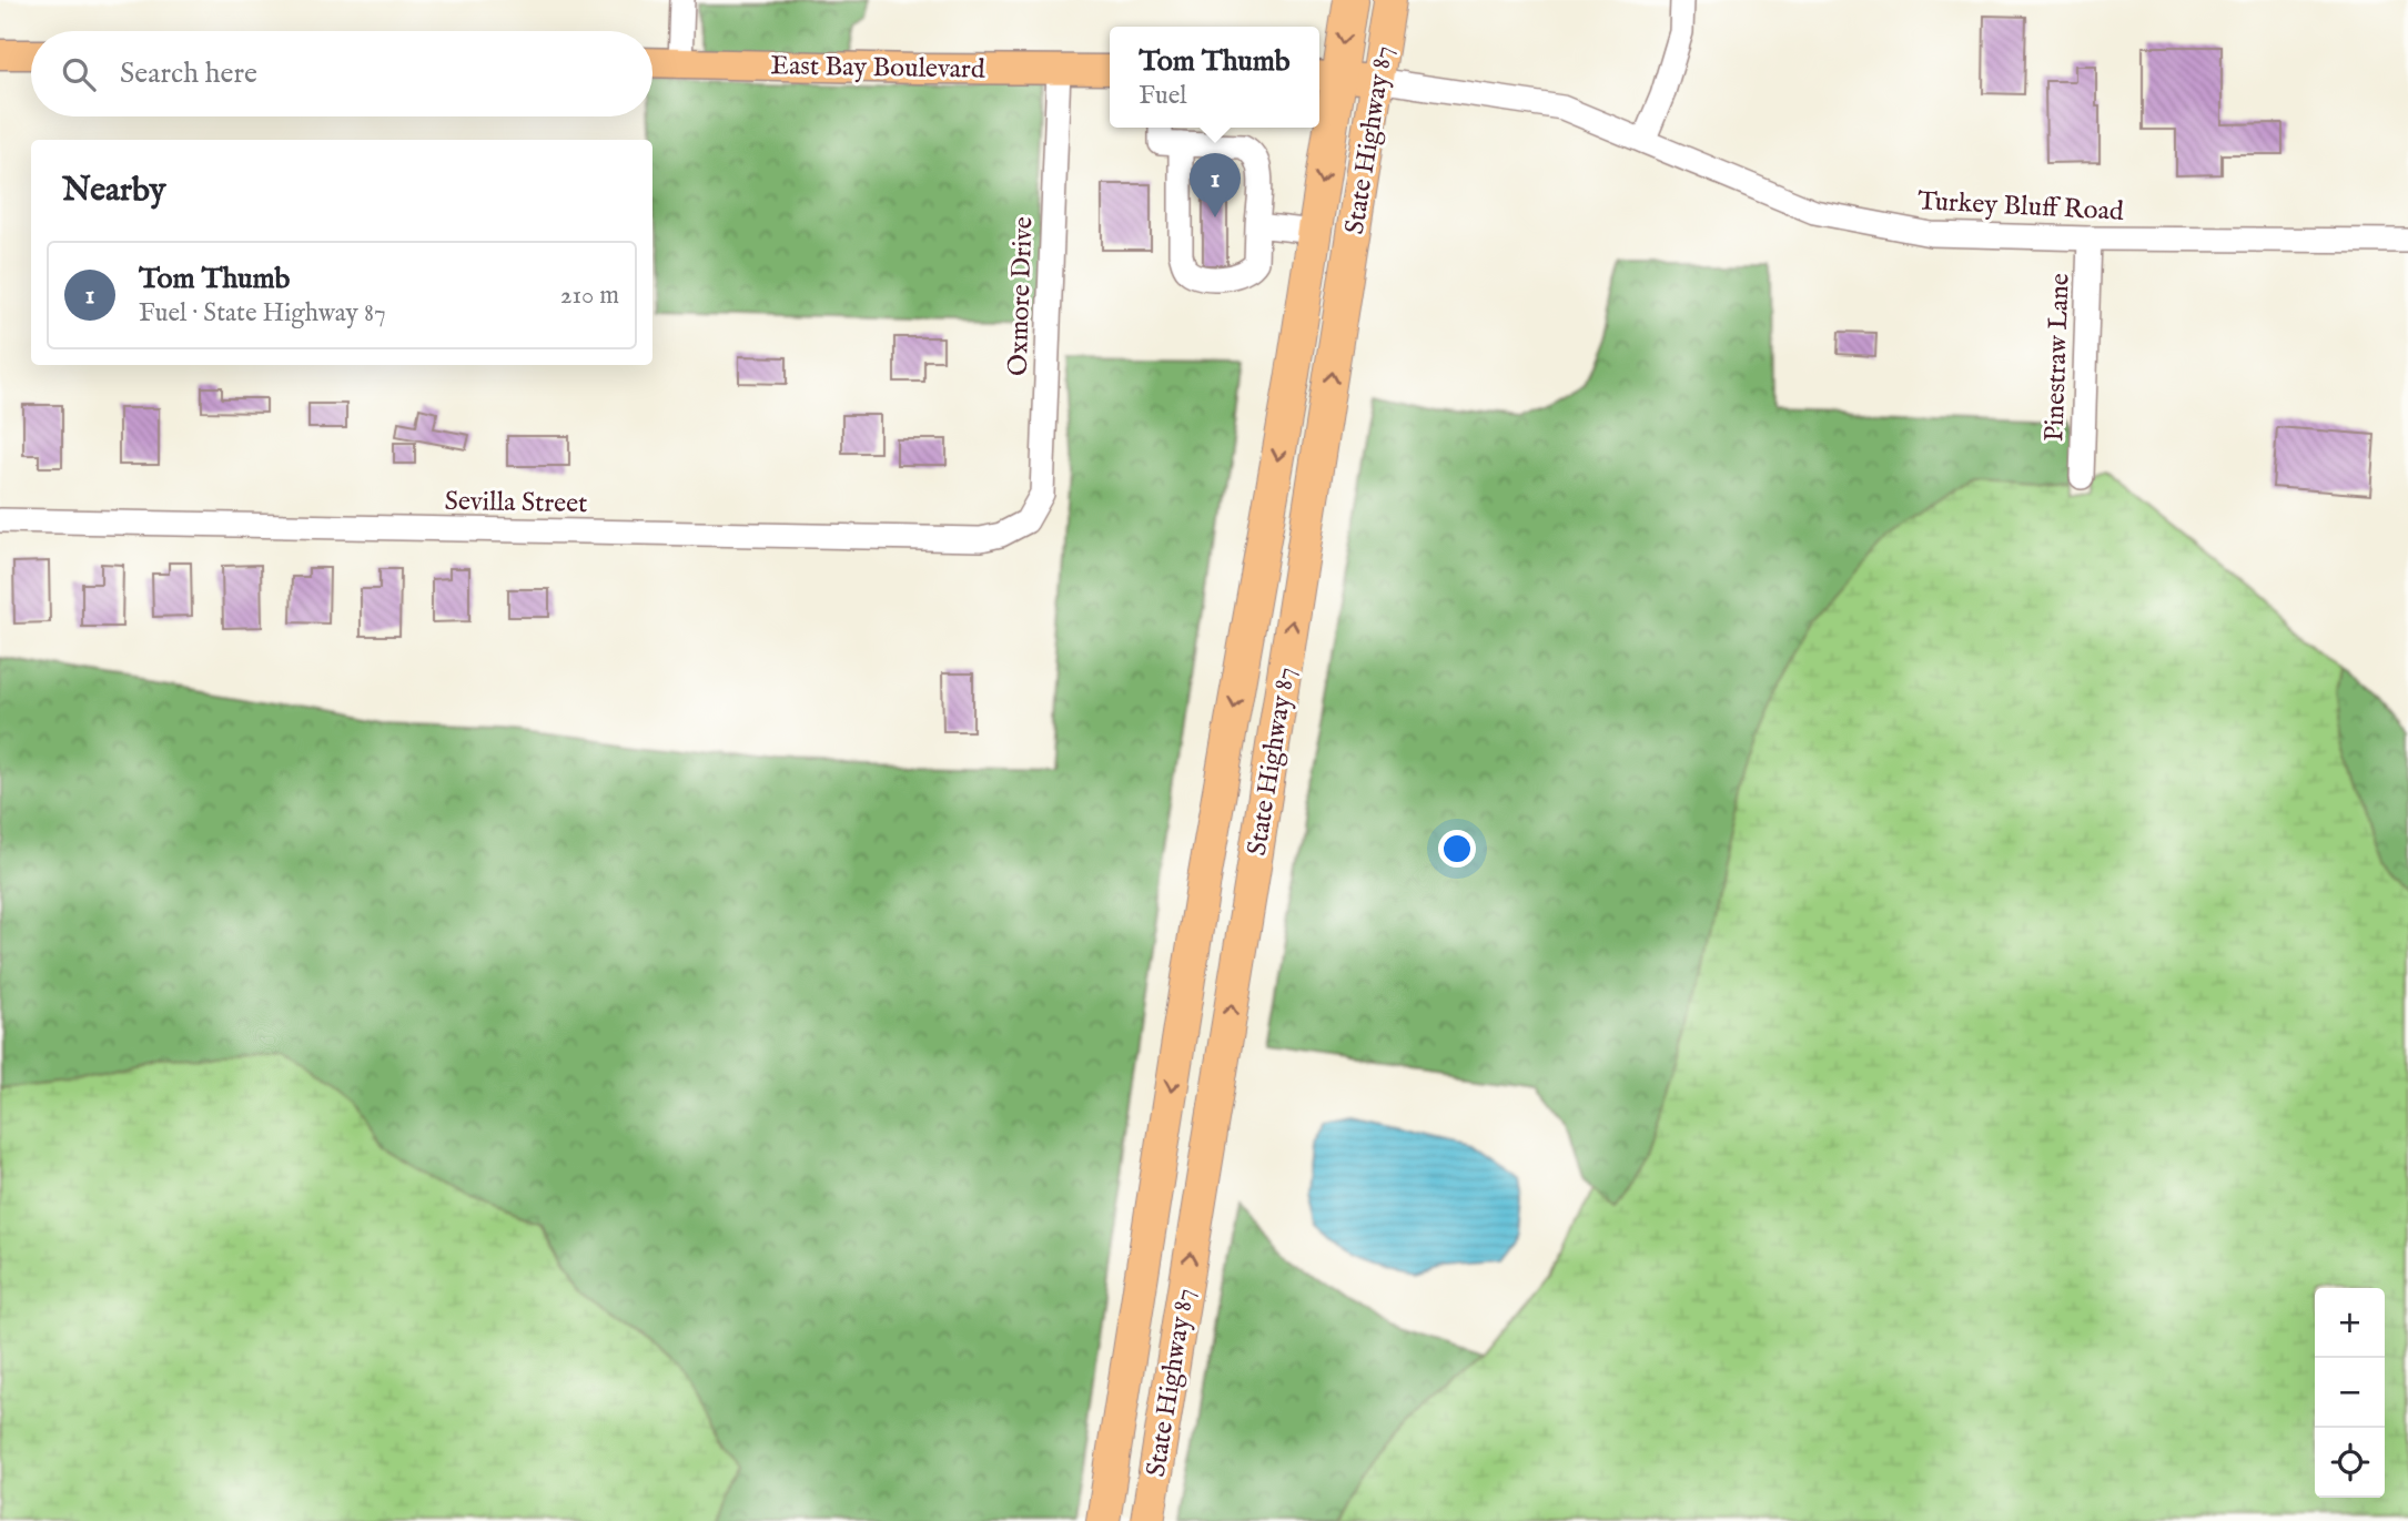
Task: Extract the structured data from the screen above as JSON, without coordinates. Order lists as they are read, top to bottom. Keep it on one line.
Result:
{"streets":{"highway":["State Highway 87"],"main road":["East Bay Boulevard"],"street":["Turkey Bluff Road","Oxmore Drive","Pinestraw Lane","Sevilla Street"]},"crossings":[["East Bay Boulevard","Oxmore Drive"],["State Highway 87","Turkey Bluff Road"],["Turkey Bluff Road","Pinestraw Lane"],["Oxmore Drive","Sevilla Street"]],"page":{"popup":["Tom Thumb","Fuel"],"search":"Search here","heading":"Nearby","pins":"1","list":[{"mark":"1","name":"Tom Thumb","note":"Fuel · State Highway 87","value":"210 m"}],"map_buttons":["+","−"]}}
